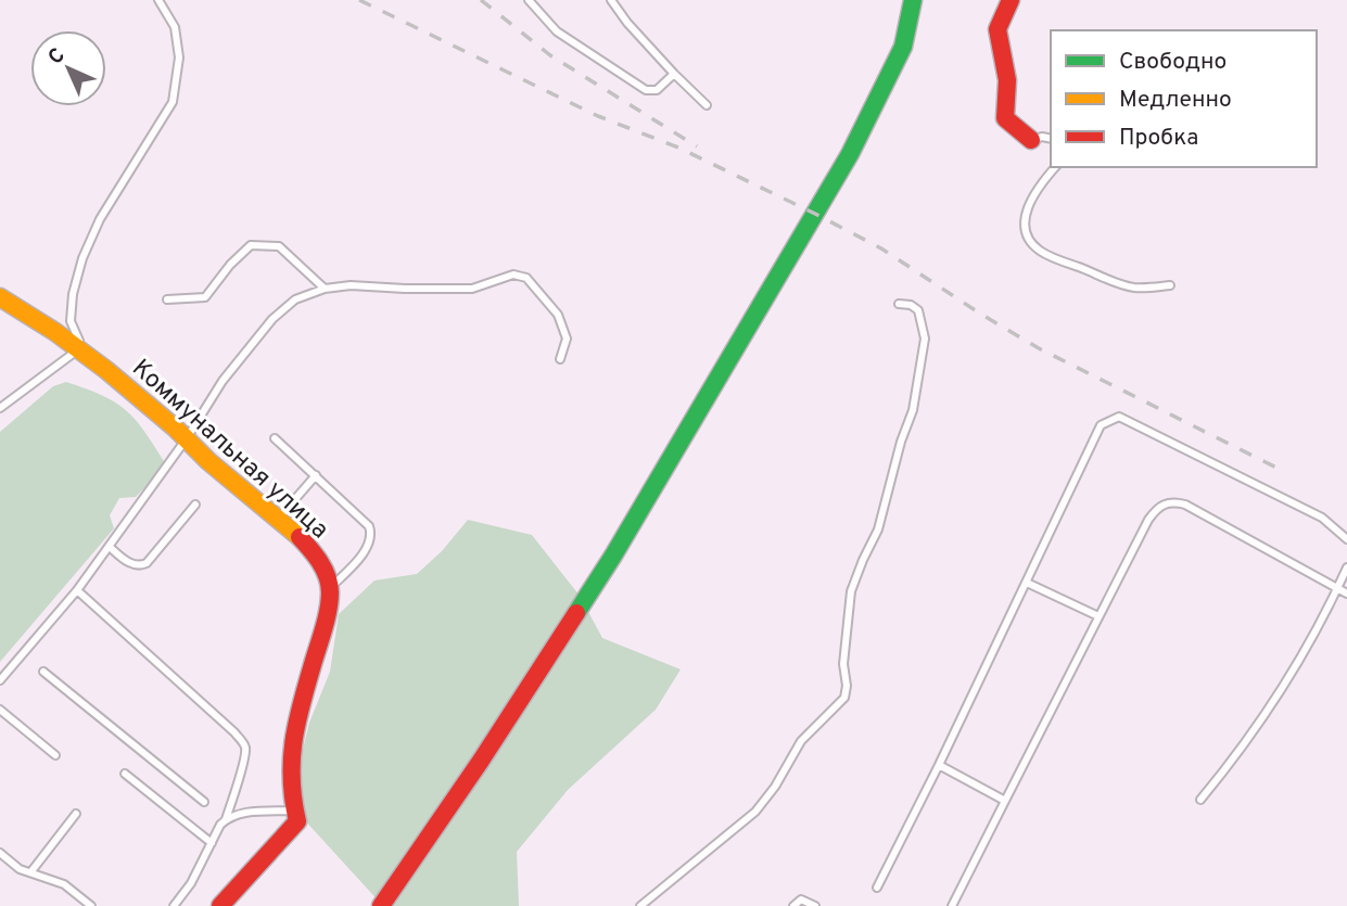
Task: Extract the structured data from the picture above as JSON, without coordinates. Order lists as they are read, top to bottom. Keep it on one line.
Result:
{"streets":{"street":["Коммунальная улица"]},"legend":["Свободно","Медленно","Пробка"],"north":"top left"}
